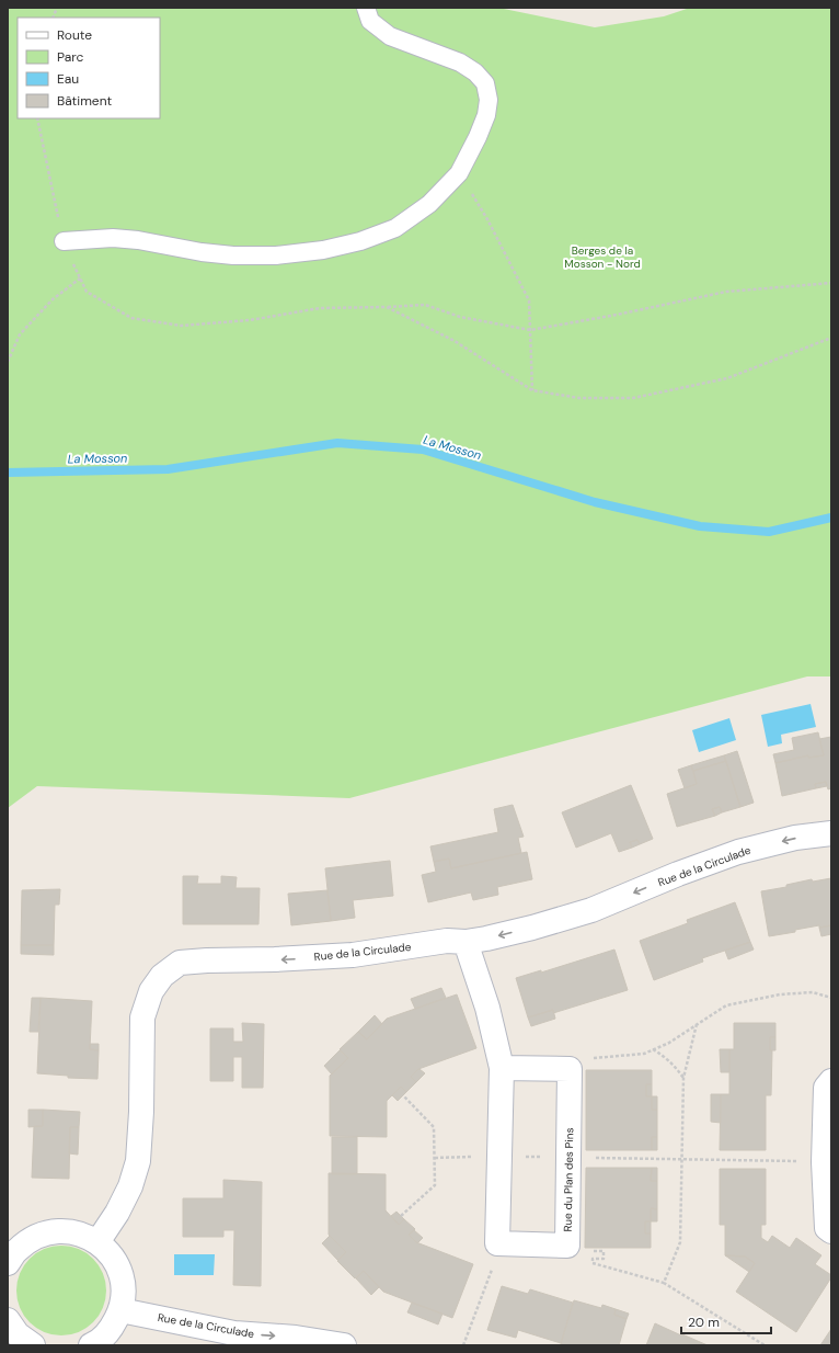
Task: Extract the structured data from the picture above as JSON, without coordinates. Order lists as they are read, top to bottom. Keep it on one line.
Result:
{"streets":{"street":["Rue de la Circulade","Rue du Plan des Pins"]},"water":["La Mosson"],"parks":["Berges de la Mosson - Nord"],"legend":["Route","Parc","Eau","Bâtiment"],"scale_bar":"20 m"}
